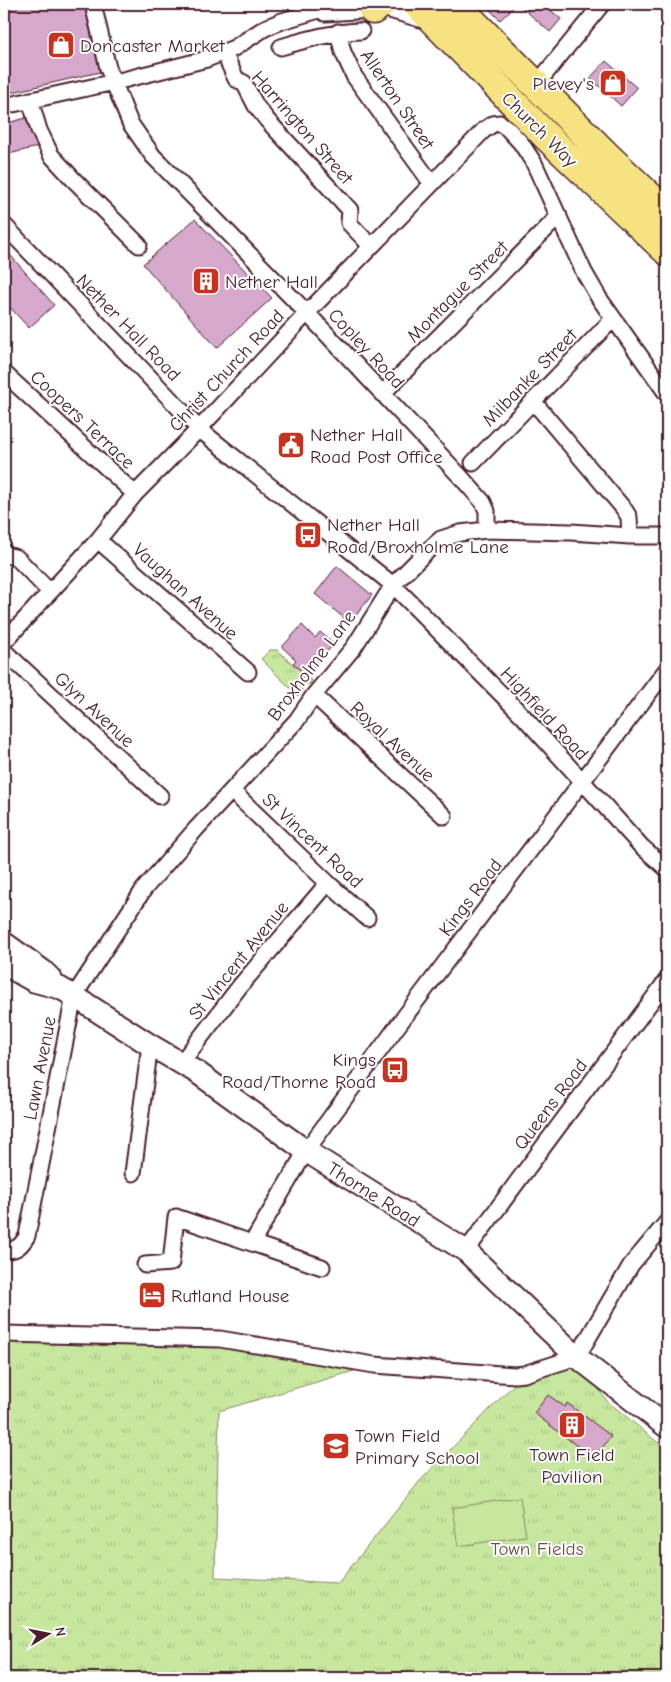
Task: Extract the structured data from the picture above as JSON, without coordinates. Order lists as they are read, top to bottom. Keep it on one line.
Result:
{"streets":{"highway":["Church Way"],"street":["Allerton Street","Harrington Street","Montague Street","Nether Hall Road","Copley Road","Christ Church Road","Milbanke Street","Coopers Terrace","Vaughan Avenue","Broxholme Lane","Glyn Avenue","Highfield Road","Royal Avenue","St Vincent Road","Kings Road","St Vincent Avenue","Lawn Avenue","Queens Road","Thorne Road"]},"crossings":[["Allerton Street","Christ Church Road"],["Harrington Street","Christ Church Road"],["Montague Street","Copley Road"],["Montague Street","Christ Church Road"],["Nether Hall Road","Christ Church Road"],["Nether Hall Road","Broxholme Lane"],["Nether Hall Road","Highfield Road"],["Copley Road","Christ Church Road"],["Copley Road","Broxholme Lane"],["Christ Church Road","Coopers Terrace"],["Christ Church Road","Vaughan Avenue"],["Broxholme Lane","Highfield Road"],["Broxholme Lane","Royal Avenue"],["Broxholme Lane","St Vincent Road"],["Broxholme Lane","Lawn Avenue"],["Broxholme Lane","Thorne Road"],["Highfield Road","Kings Road"],["St Vincent Road","St Vincent Avenue"],["Kings Road","Thorne Road"],["St Vincent Avenue","Thorne Road"],["Lawn Avenue","Thorne Road"],["Queens Road","Thorne Road"]],"parks":["Town Fields"],"places":{"shop":["Doncaster Market","Plevey's"],"building":["Nether Hall","Town Field Pavilion"],"public building":["Nether Hall Road Post Office"],"bus stop":["Nether Hall Road/Broxholme Lane","Kings Road/Thorne Road"],"hotel":["Rutland House"],"school or university":["Town Field Primary School"]},"north":"right"}
